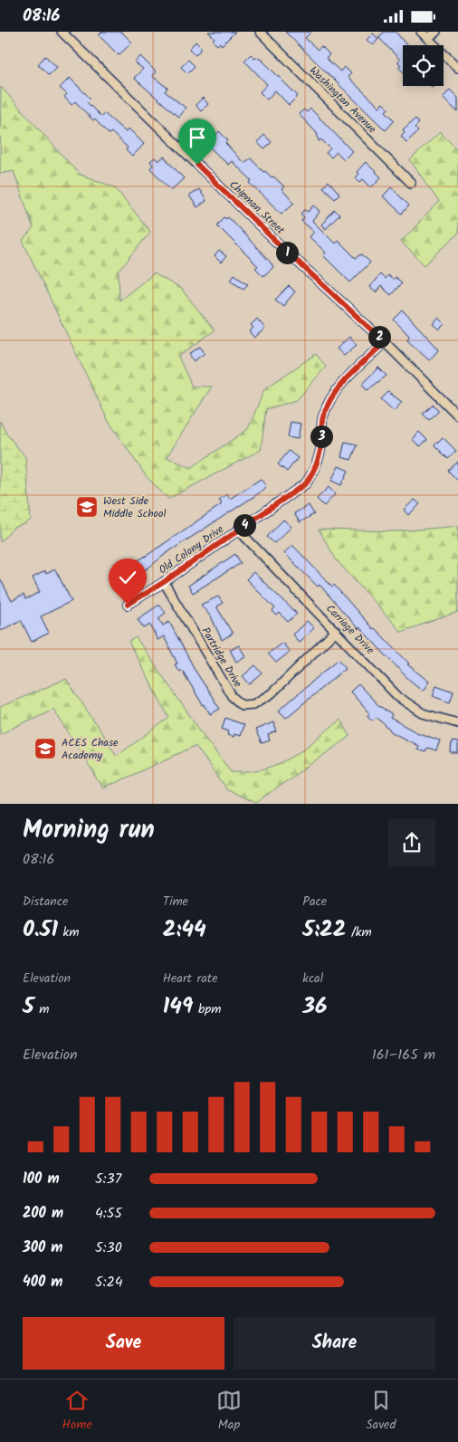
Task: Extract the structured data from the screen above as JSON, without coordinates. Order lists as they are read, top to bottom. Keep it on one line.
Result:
{"streets":{"street":["Washington Avenue","Chipman Street","Old Colony Drive","Carriage Drive","Partridge Drive"]},"crossings":[["Chipman Street","Old Colony Drive"],["Old Colony Drive","Carriage Drive"],["Old Colony Drive","Partridge Drive"],["Carriage Drive","Partridge Drive"]],"places":{"school or university":["West Side Middle School","ACES Chase Academy"]},"page":{"status":"08:16","pins":["1","2","3","4"],"heading":["Morning run","08:16"],"stats":[["Distance","0.51 km"],["Time","2:44"],["Pace","5:22 /km"],["Elevation","5 m"],["Heart rate","149 bpm"],["kcal","36"]],"chart":["Elevation","161–165 m"],"list":[{"name":"100 m","note":"5:37"},{"name":"200 m","note":"4:55"},{"name":"300 m","note":"5:30"},{"name":"400 m","note":"5:24"}],"buttons":["Save","Share"],"tabs":["Home","Map","Saved"]}}
